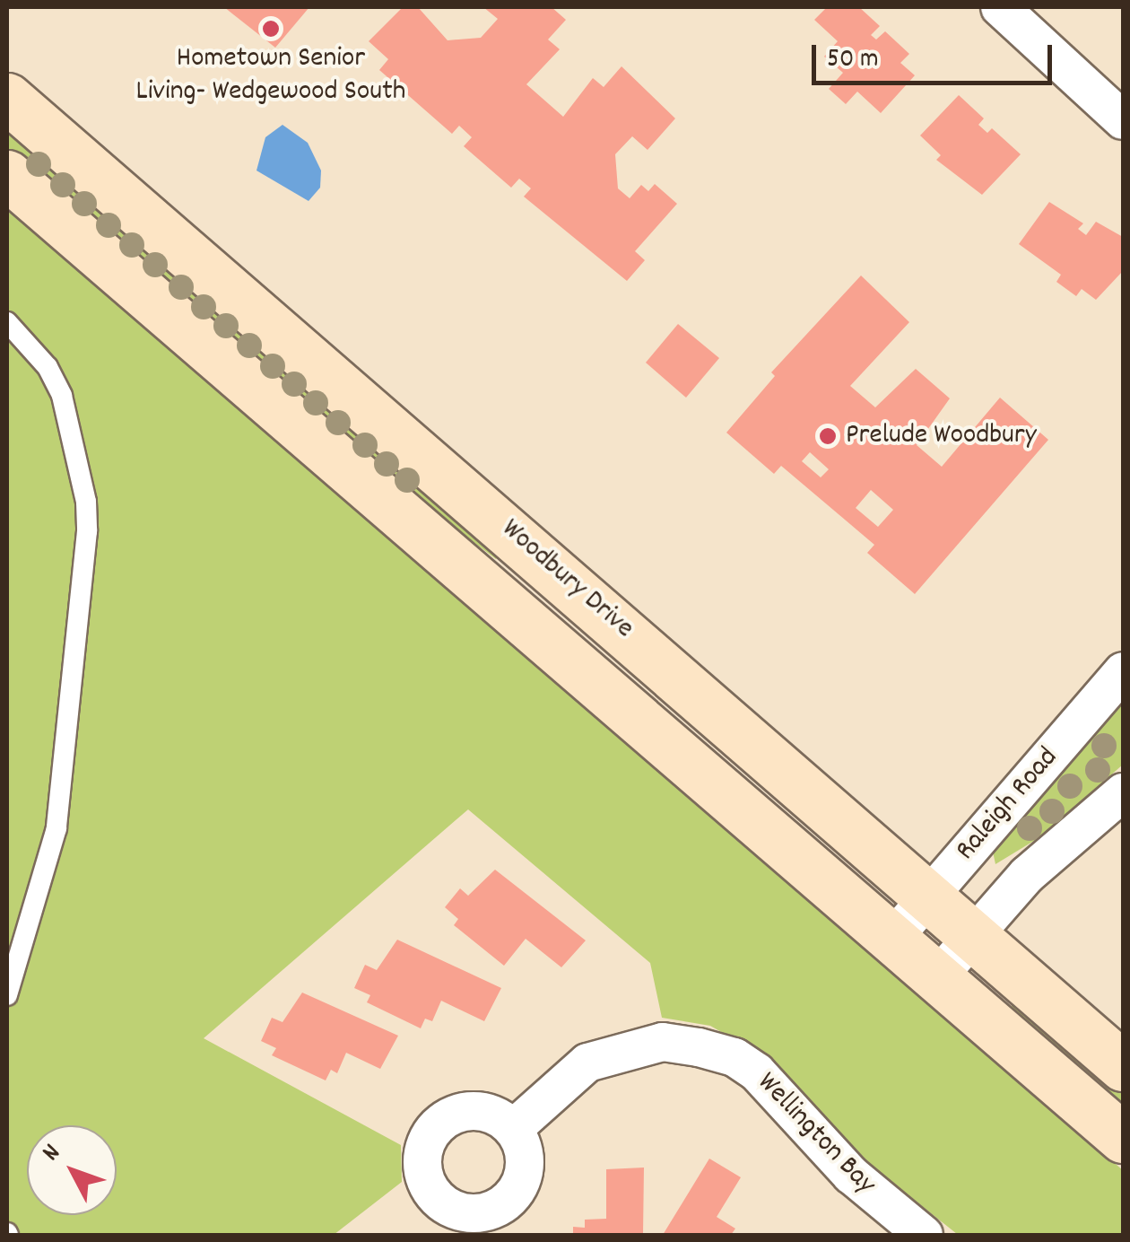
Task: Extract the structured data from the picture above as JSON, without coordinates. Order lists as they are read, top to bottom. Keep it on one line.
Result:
{"streets":{"main road":["Woodbury Drive"],"street":["Raleigh Road","Wellington Bay"]},"crossings":[["Woodbury Drive","Raleigh Road"]],"places":["Hometown Senior Living- Wedgewood South","Prelude Woodbury"],"scale_bar":"50 m","north":"top left"}
